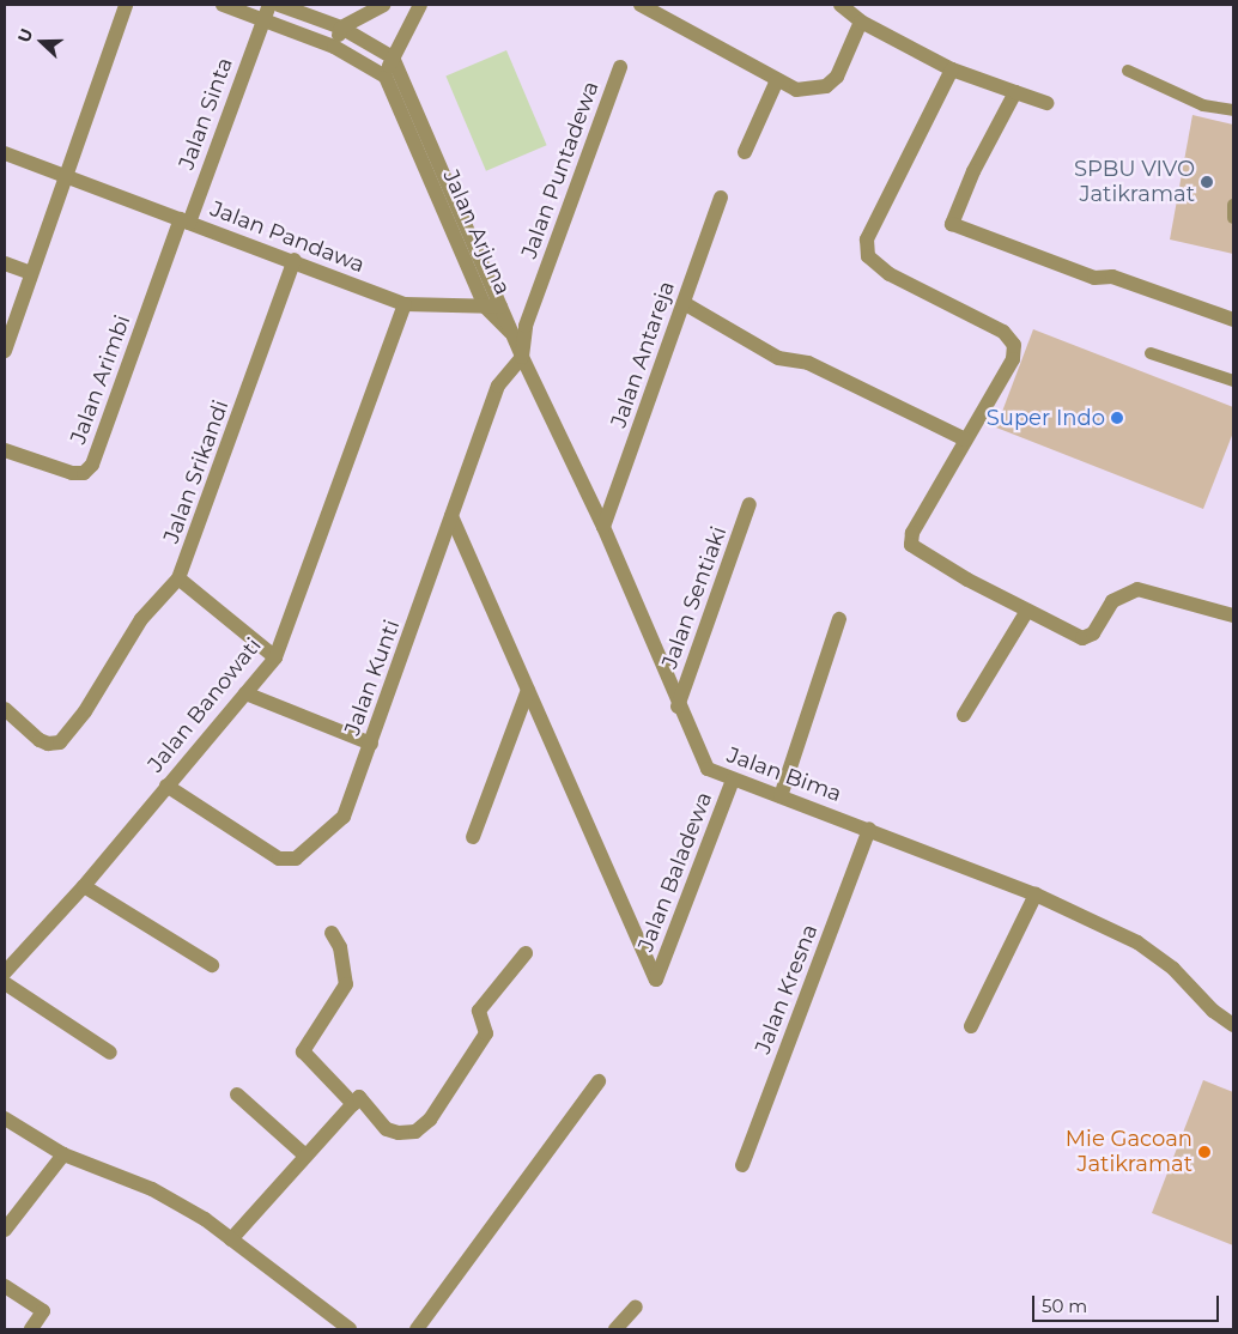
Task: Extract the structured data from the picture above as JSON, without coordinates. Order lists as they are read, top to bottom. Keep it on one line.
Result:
{"streets":{"street":["Jalan Sinta","Jalan Puntadewa","Jalan Arjuna","Jalan Pandawa","Jalan Antareja","Jalan Arimbi","Jalan Srikandi","Jalan Sentiaki","Jalan Kunti","Jalan Banowati","Jalan Bima","Jalan Baladewa","Jalan Kresna"]},"crossings":[["Jalan Sinta","Jalan Pandawa"],["Jalan Sinta","Jalan Arimbi"],["Jalan Puntadewa","Jalan Kunti"],["Jalan Puntadewa","Jalan Bima"],["Jalan Arjuna","Jalan Pandawa"],["Jalan Arjuna","Jalan Bima"],["Jalan Pandawa","Jalan Arimbi"],["Jalan Pandawa","Jalan Srikandi"],["Jalan Pandawa","Jalan Banowati"],["Jalan Antareja","Jalan Bima"],["Jalan Sentiaki","Jalan Bima"],["Jalan Kunti","Jalan Banowati"],["Jalan Kunti","Jalan Bima"],["Jalan Bima","Jalan Baladewa"],["Jalan Bima","Jalan Kresna"]],"places":["SPBU VIVO Jatikramat","Super Indo","Mie Gacoan Jatikramat"],"scale_bar":"50 m","north":"left"}
